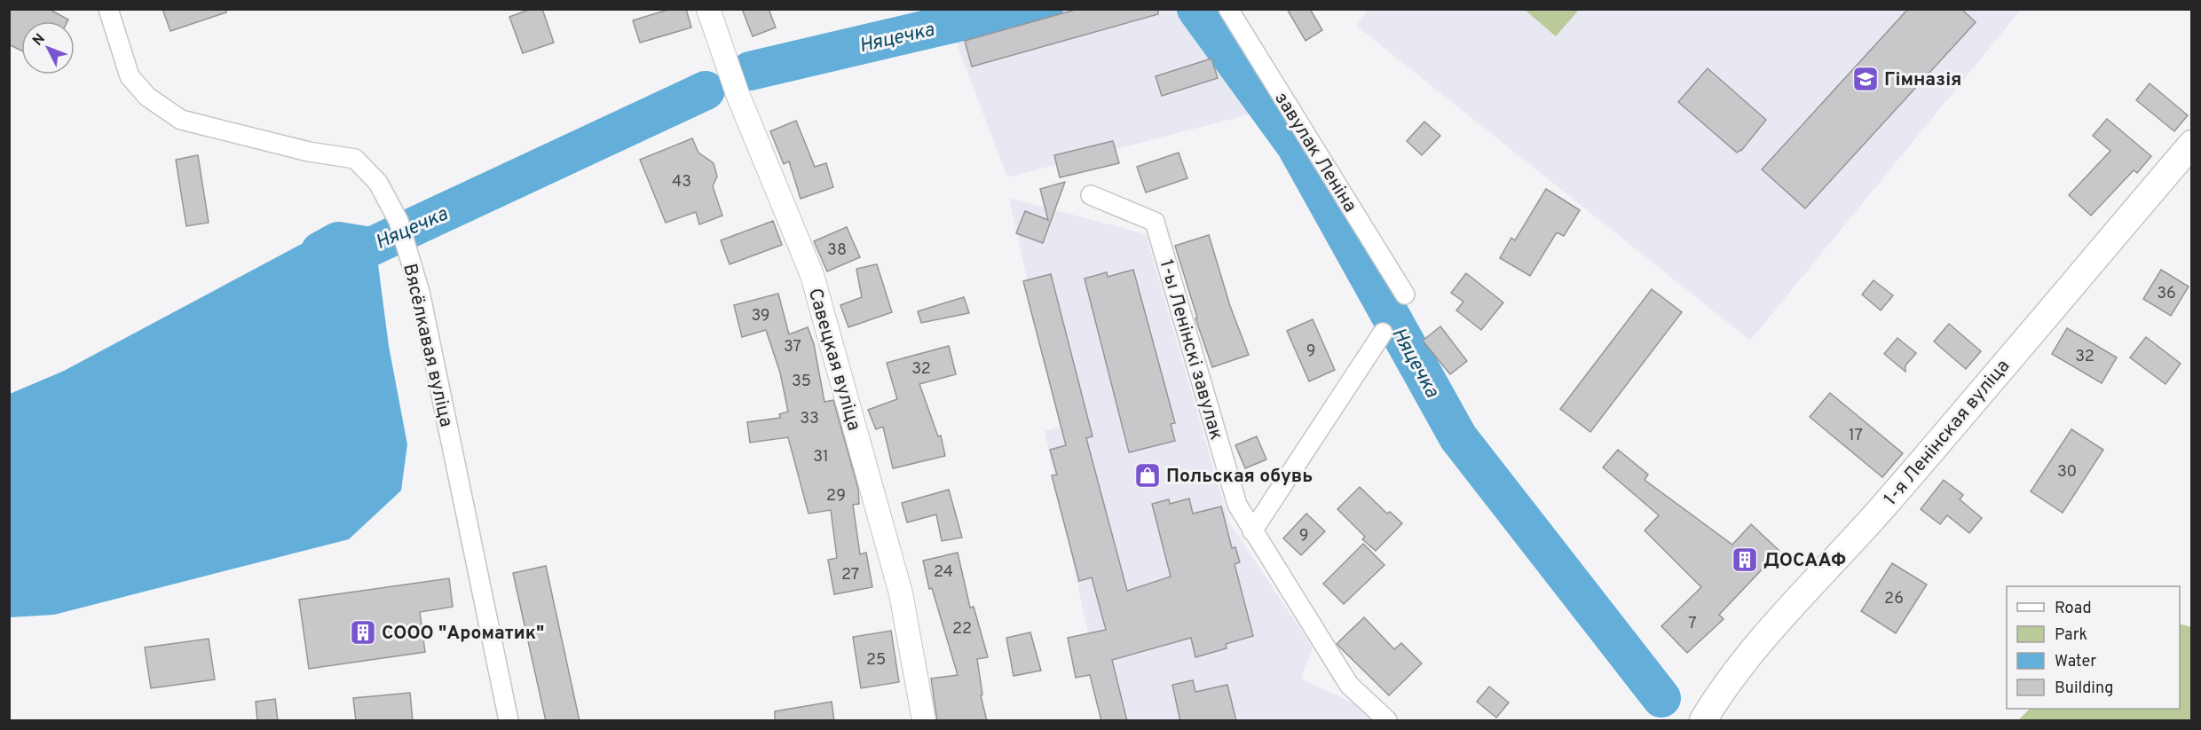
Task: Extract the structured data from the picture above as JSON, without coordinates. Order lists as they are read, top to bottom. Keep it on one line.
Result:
{"streets":{"main road":["1-я Ленінская вуліца"],"street":["завулак Леніна","Вясёлкавая вуліца","1-ы Ленінскі завулак","Савецкая вуліца"]},"water":["Няцечка"],"places":{"school or university":["Гімназія"],"shop":["Польская обувь"],"building":["ДОСААФ","СООО \"Ароматик\""]},"house_numbers":["43","38","36","39","37","9","32","32","35","33","17","31","30","29","9","24","27","26","7","22","25"],"legend":["Road","Park","Water","Building"],"north":"top left"}
